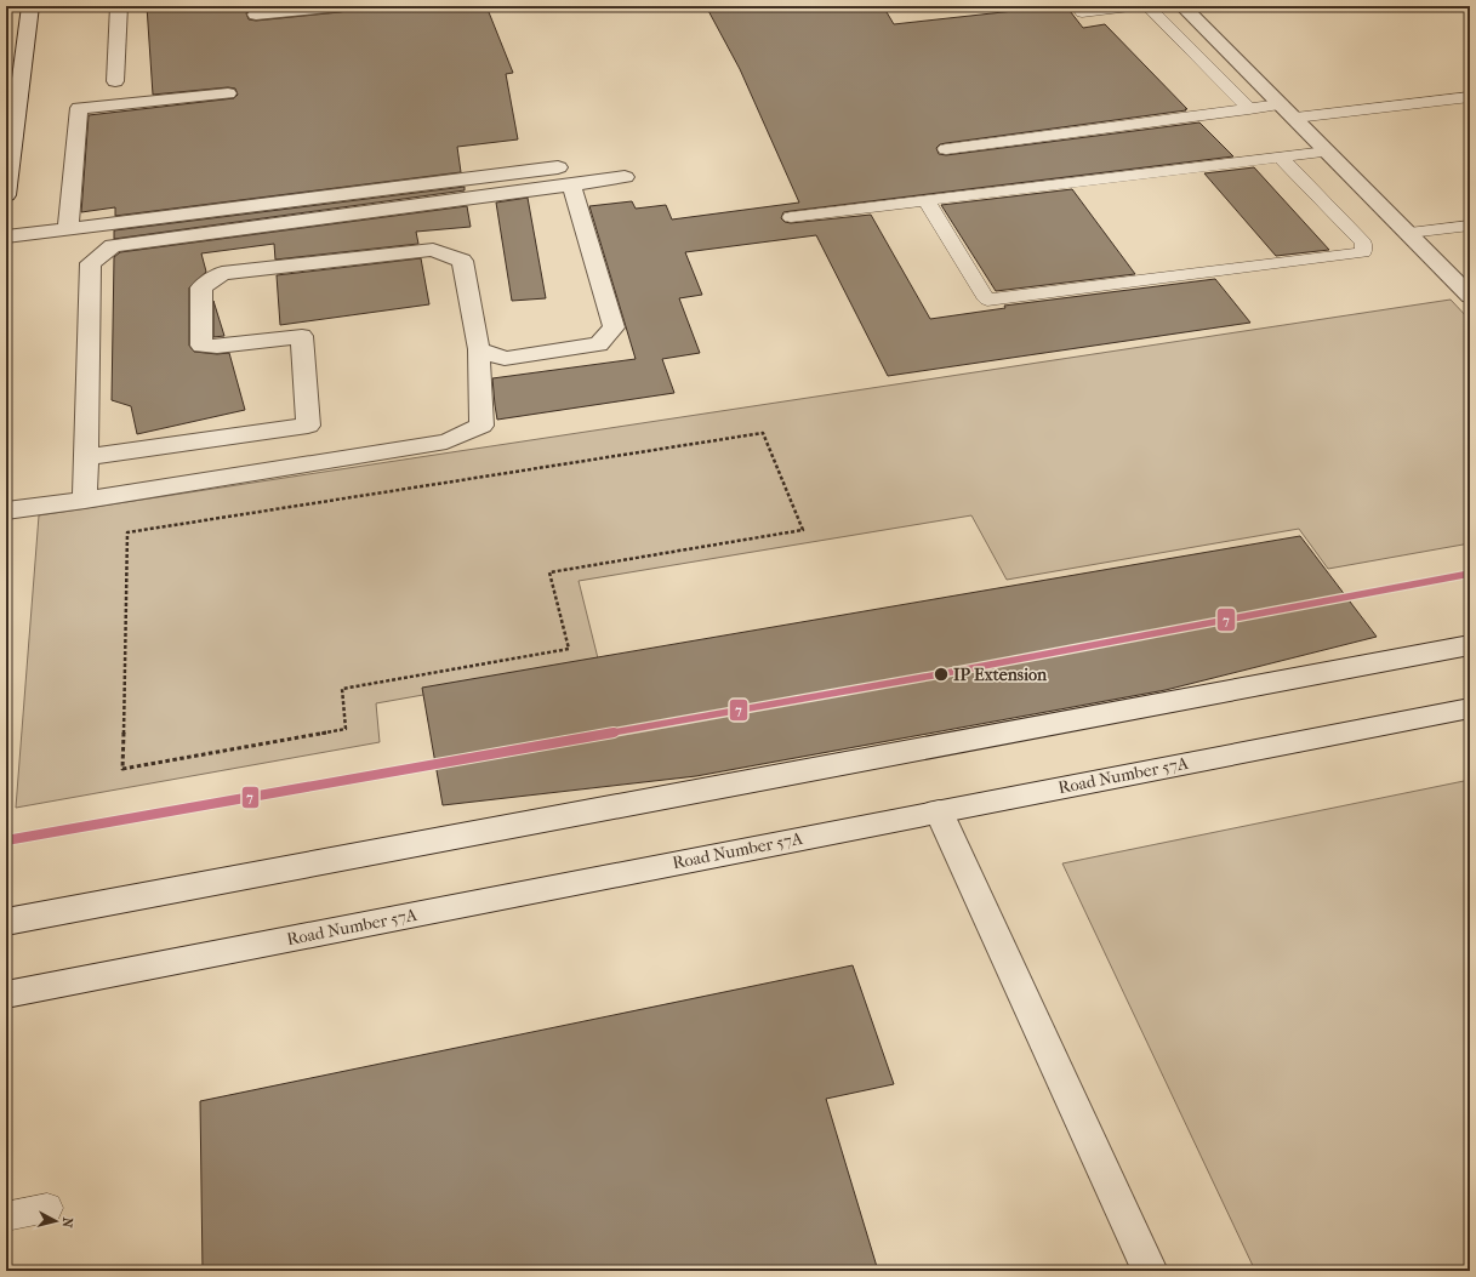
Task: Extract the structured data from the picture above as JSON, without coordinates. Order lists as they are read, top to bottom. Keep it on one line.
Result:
{"streets":{"street":["Road Number 57A"]},"places":["IP Extension"],"lines":["transit line 7"],"north":"right"}
